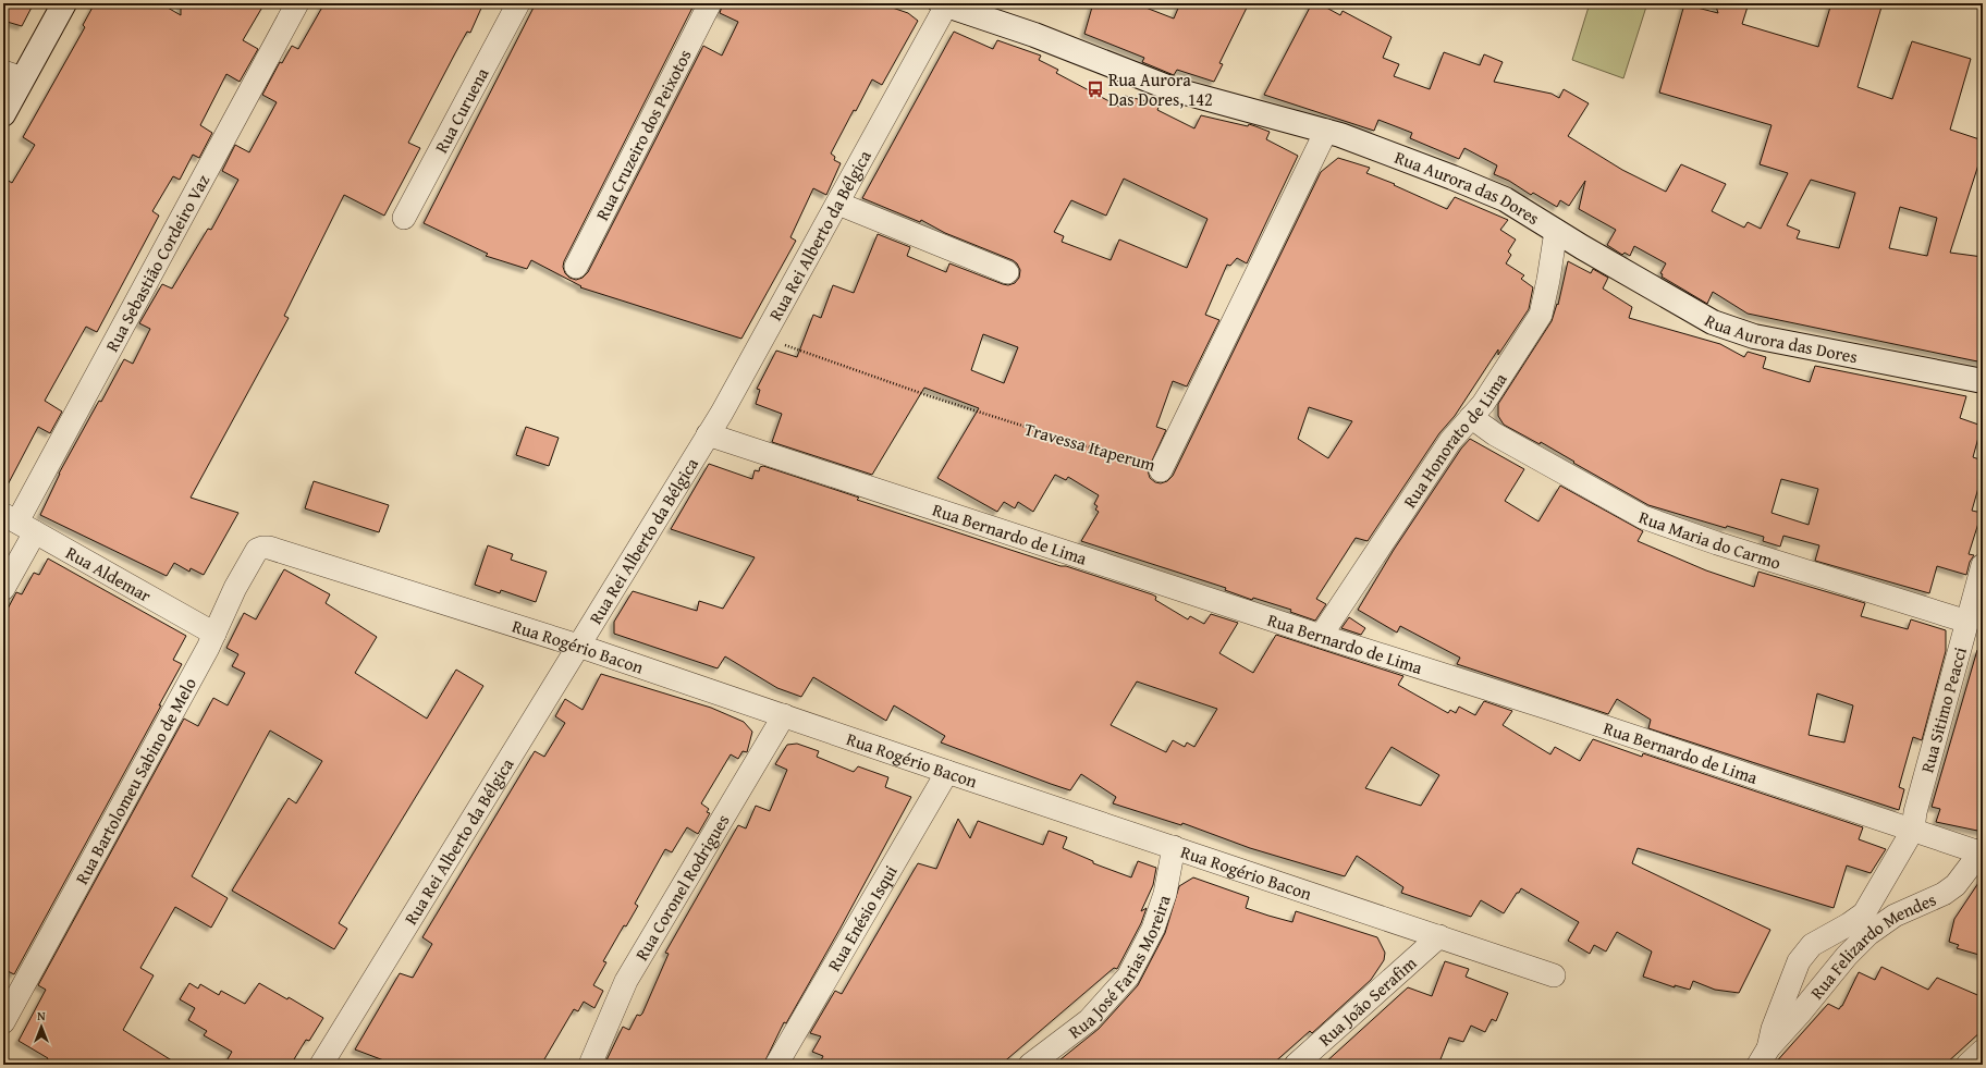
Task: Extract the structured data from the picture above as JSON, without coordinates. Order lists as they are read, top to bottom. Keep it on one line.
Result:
{"streets":{"main road":["Rua Aurora das Dores"],"street":["Rua Curuena","Rua Cruzeiro dos Peixotos","Rua Rei Alberto da Bélgica","Rua Sebastião Cordeiro Vaz","Rua Honorato de Lima","Travessa Itaperum","Rua Bernardo de Lima","Rua Maria do Carmo","Rua Aldemar","Rua Rogério Bacon","Rua Sitimo Peacci","Rua Bartolomeu Sabino de Melo","Rua Coronel Rodrigues","Rua Enésio Isqui","Rua Felizardo Mendes","Rua José Farias Moreira","Rua João Serafim"]},"crossings":[["Rua Aurora das Dores","Rua Rei Alberto da Bélgica"],["Rua Aurora das Dores","Rua Honorato de Lima"],["Rua Aurora das Dores","Travessa Itaperum"],["Rua Rei Alberto da Bélgica","Travessa Itaperum"],["Rua Rei Alberto da Bélgica","Rua Bernardo de Lima"],["Rua Rei Alberto da Bélgica","Rua Rogério Bacon"],["Rua Sebastião Cordeiro Vaz","Rua Aldemar"],["Rua Honorato de Lima","Rua Bernardo de Lima"],["Rua Honorato de Lima","Rua Maria do Carmo"],["Rua Bernardo de Lima","Rua Sitimo Peacci"],["Rua Bernardo de Lima","Rua Felizardo Mendes"],["Rua Maria do Carmo","Rua Sitimo Peacci"],["Rua Aldemar","Rua Bartolomeu Sabino de Melo"],["Rua Rogério Bacon","Rua Bartolomeu Sabino de Melo"],["Rua Rogério Bacon","Rua Coronel Rodrigues"],["Rua Rogério Bacon","Rua Enésio Isqui"],["Rua Rogério Bacon","Rua José Farias Moreira"],["Rua Rogério Bacon","Rua João Serafim"],["Rua Sitimo Peacci","Rua Felizardo Mendes"]],"places":{"bus stop":["Rua Aurora Das Dores, 142"]},"north":"top"}
